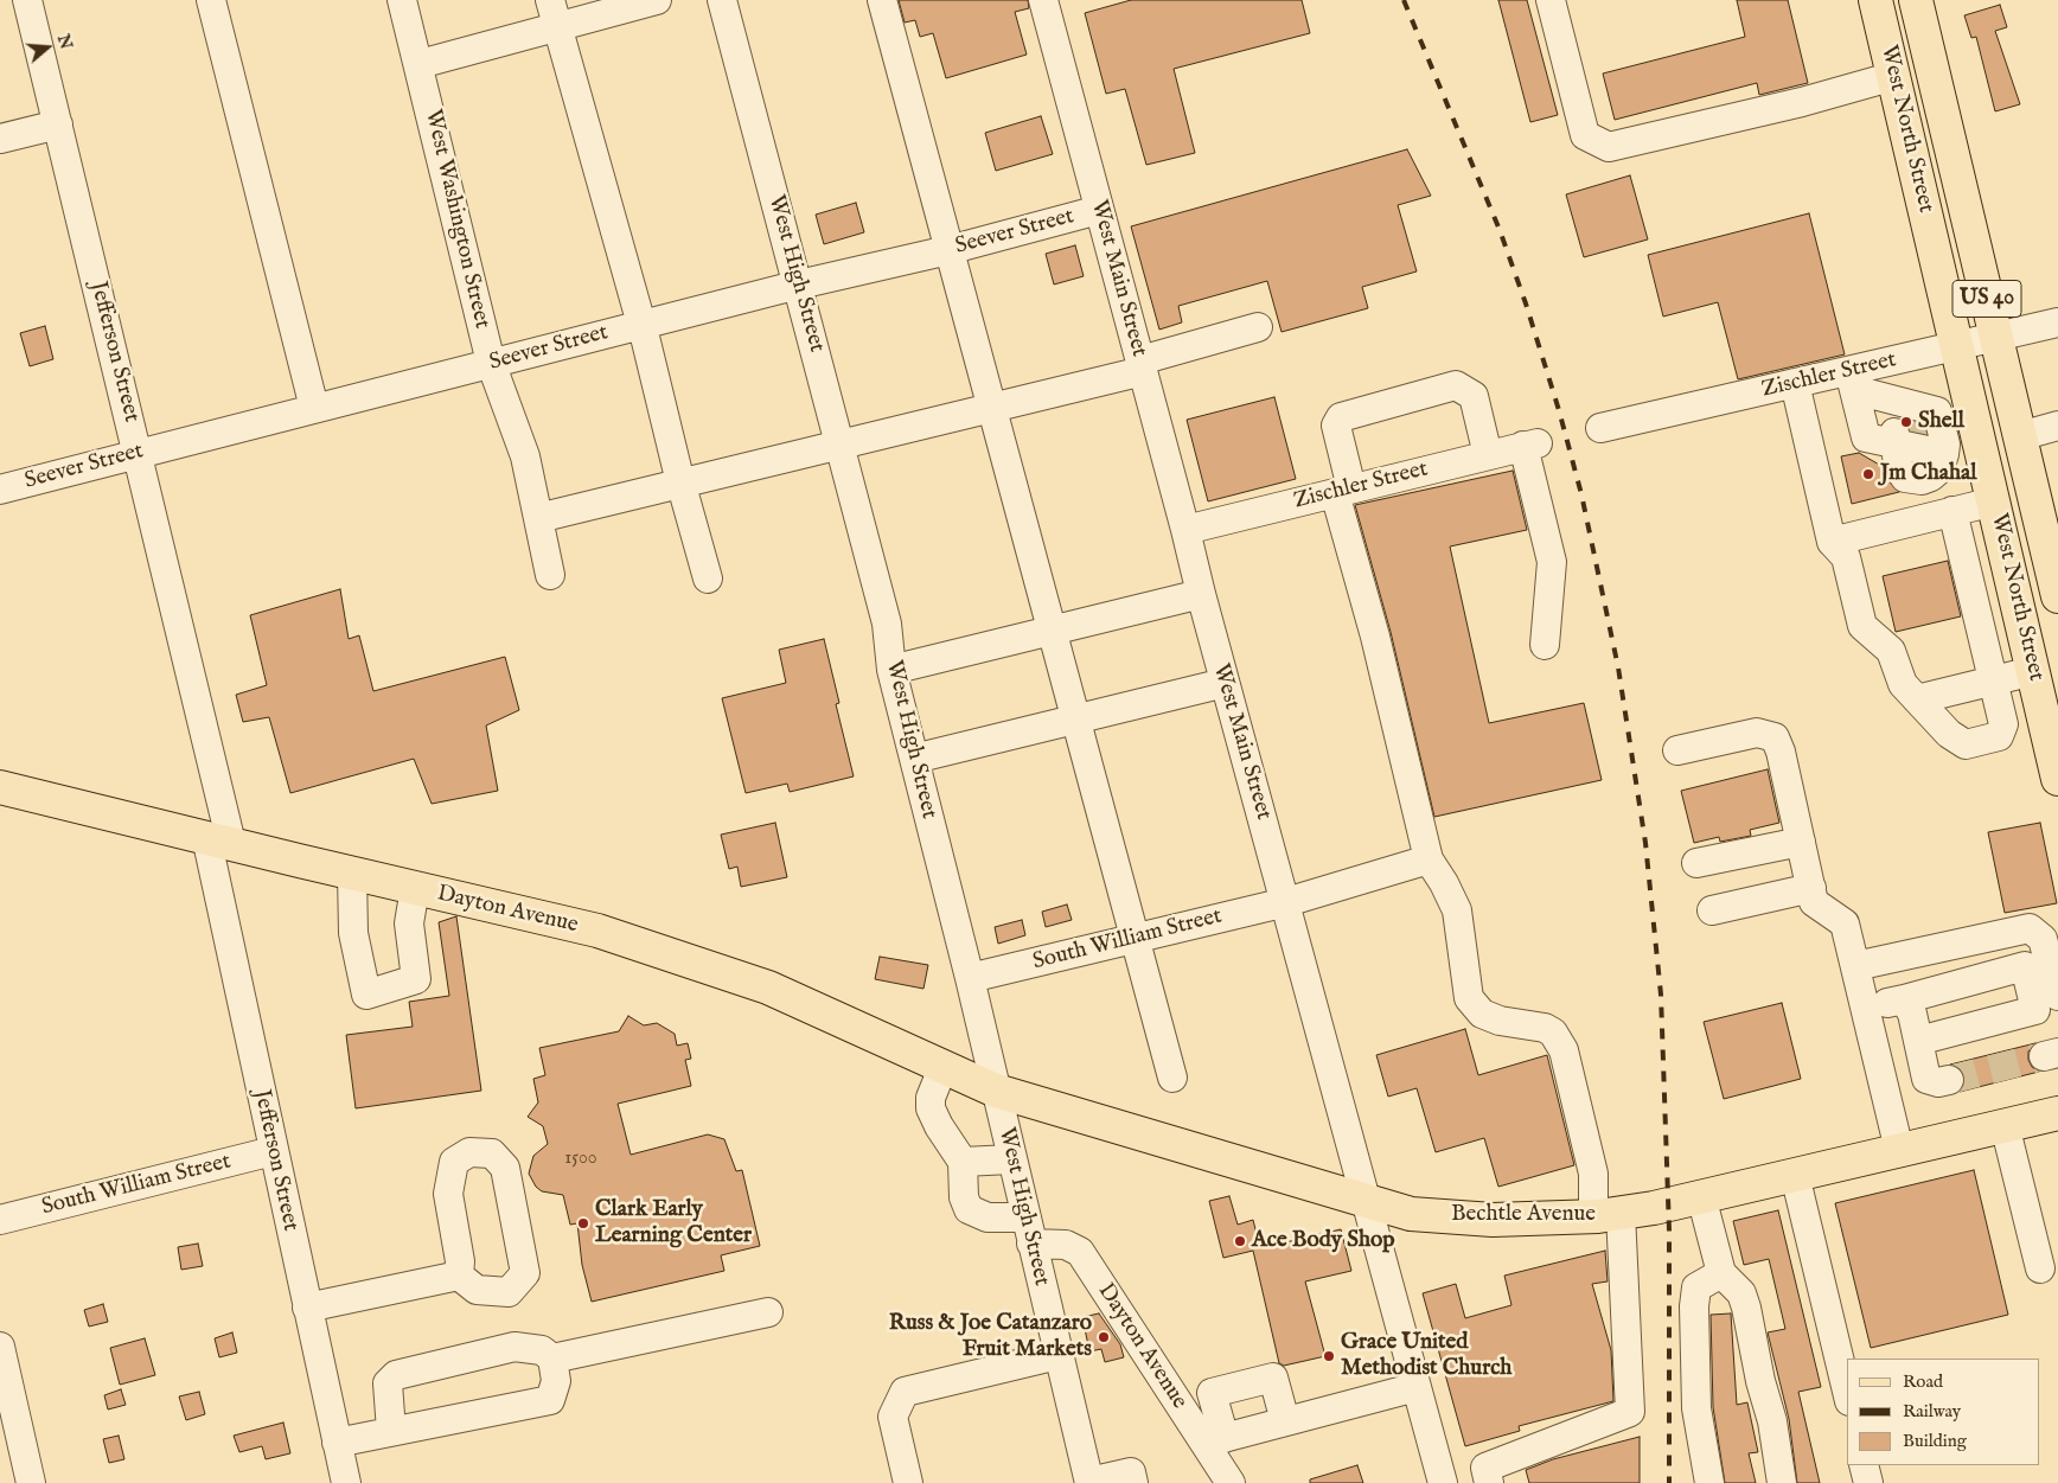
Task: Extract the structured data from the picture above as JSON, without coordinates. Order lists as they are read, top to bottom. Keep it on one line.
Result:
{"streets":{"main road":["West North Street","US 40","Dayton Avenue","Bechtle Avenue"],"street":["West Washington Street","Seever Street","West High Street","West Main Street","Jefferson Street","Zischler Street","South William Street"]},"crossings":[["West North Street","Zischler Street"],["West Washington Street","Seever Street"],["Seever Street","West High Street"],["Seever Street","West Main Street"],["Seever Street","Jefferson Street"],["West High Street","Dayton Avenue"],["West High Street","South William Street"],["West High Street","Bechtle Avenue"],["West Main Street","Zischler Street"],["West Main Street","South William Street"],["West Main Street","Bechtle Avenue"],["Jefferson Street","Dayton Avenue"],["Jefferson Street","South William Street"],["Dayton Avenue","Bechtle Avenue"]],"places":["Shell","Jm Chahal","Clark Early Learning Center","Ace Body Shop","Russ & Joe Catanzaro Fruit Markets","Grace United Methodist Church"],"house_numbers":["1500"],"legend":["Road","Railway","Building"],"north":"right"}
